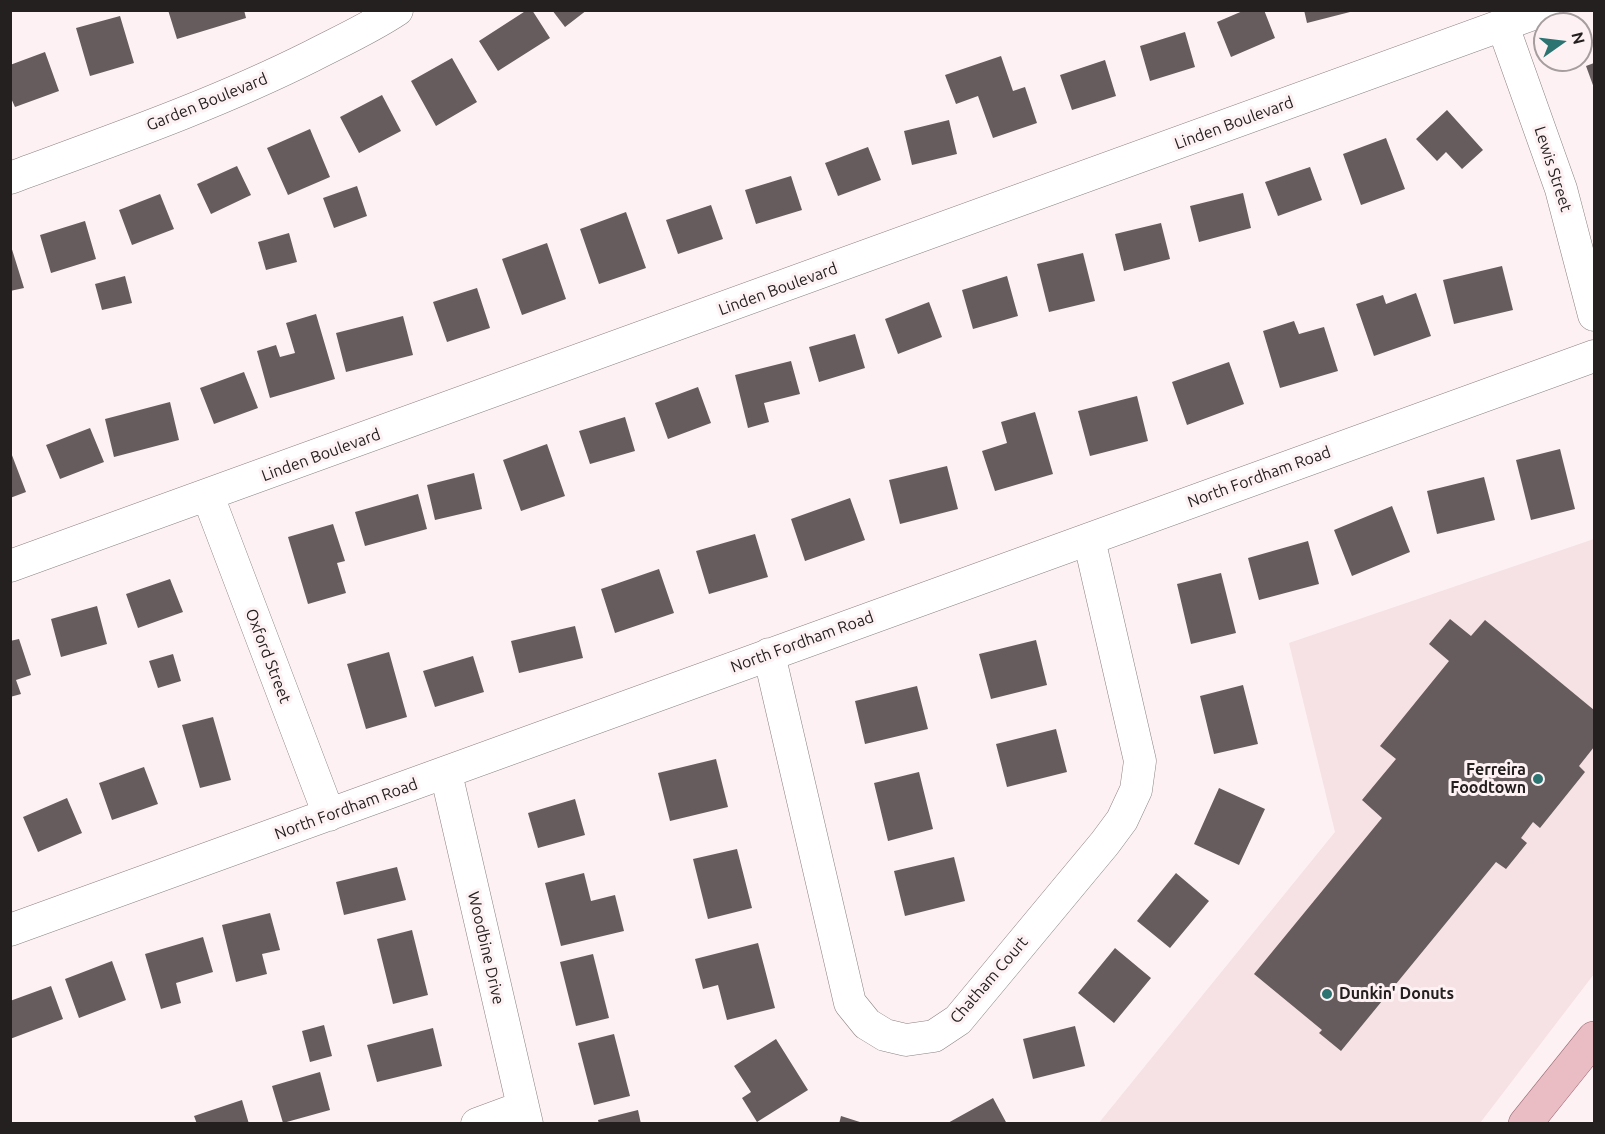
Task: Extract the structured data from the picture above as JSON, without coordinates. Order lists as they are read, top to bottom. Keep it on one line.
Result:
{"streets":{"street":["Garden Boulevard","Linden Boulevard","Lewis Street","North Fordham Road","Oxford Street","Woodbine Drive","Chatham Court"]},"crossings":[["Linden Boulevard","Lewis Street"],["Linden Boulevard","Oxford Street"],["North Fordham Road","Oxford Street"],["North Fordham Road","Woodbine Drive"],["North Fordham Road","Chatham Court"]],"places":["Ferreira Foodtown","Dunkin' Donuts"],"north":"right"}
